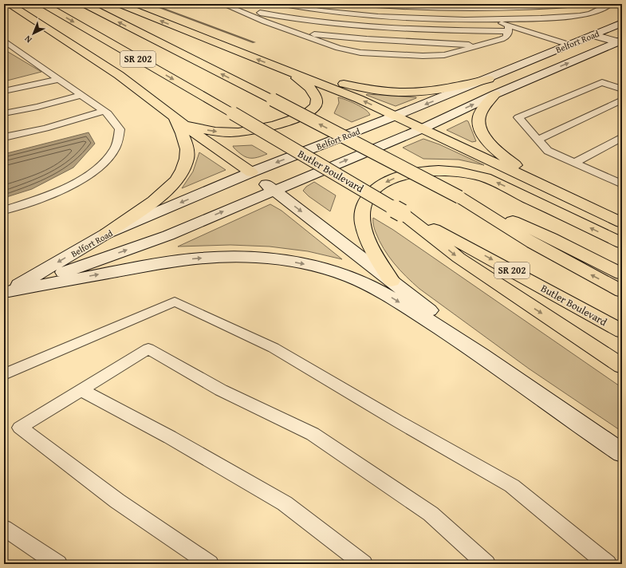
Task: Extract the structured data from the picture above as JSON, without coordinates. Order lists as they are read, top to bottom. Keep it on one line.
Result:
{"streets":{"highway":["SR 202","Butler Boulevard"],"main road":["Belfort Road"]},"north":"bottom left"}
